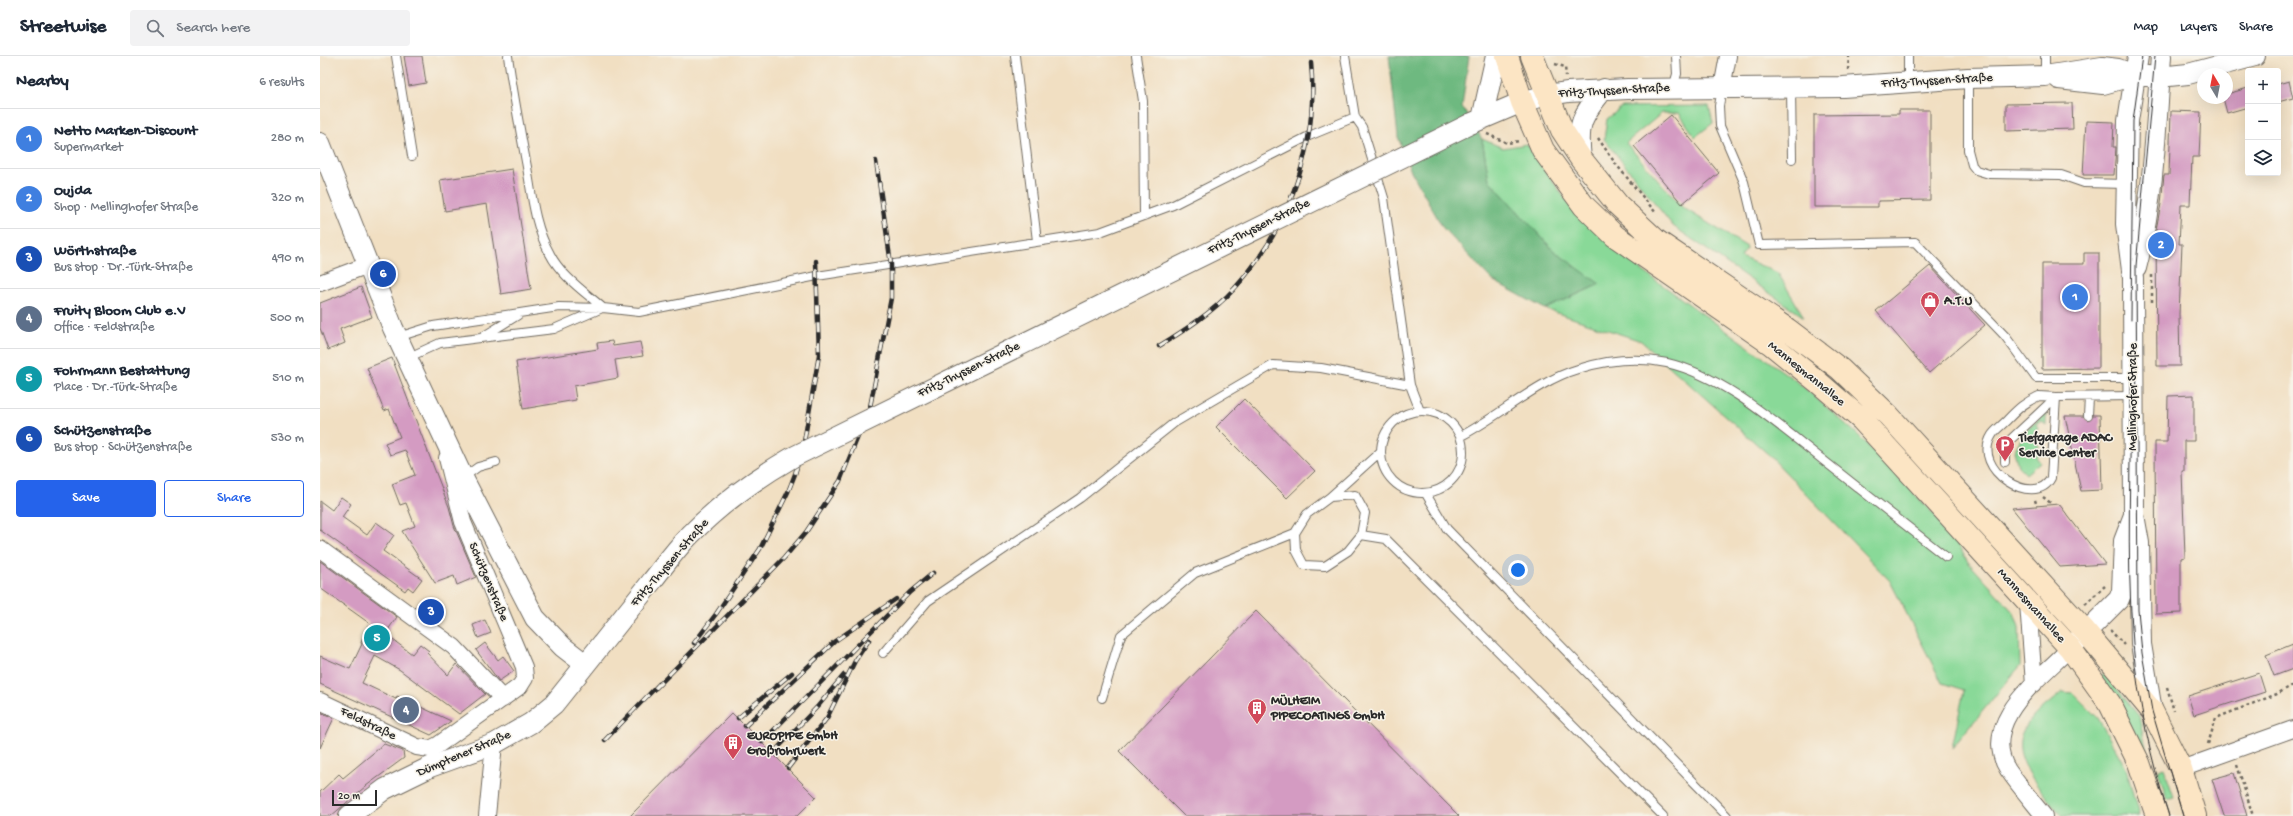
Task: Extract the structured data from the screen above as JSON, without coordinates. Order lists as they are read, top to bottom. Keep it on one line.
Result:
{"streets":{"main road":["Mannesmannallee","Mellinghofer Straße"],"street":["Fritz-Thyssen-Straße","Schützenstraße","Feldstraße","Dümptener Straße"]},"crossings":[["Fritz-Thyssen-Straße","Mannesmannallee"],["Fritz-Thyssen-Straße","Mellinghofer Straße"],["Fritz-Thyssen-Straße","Schützenstraße"],["Fritz-Thyssen-Straße","Dümptener Straße"],["Mannesmannallee","Mellinghofer Straße"],["Schützenstraße","Dümptener Straße"],["Feldstraße","Dümptener Straße"]],"places":{"shop":["A.T.U"],"parking":["Tiefgarage ADAC Service Center"],"building":["MÜLHEIM PIPECOATINGS GmbH","EUROPIPE GmbH Großrohrwerk"]},"scale_bar":"20 m","north":"top","page":{"header":"Streetwise","search":"Search here","nav":["Map","Layers","Share"],"heading":["Nearby","6 results"],"map_buttons":["+","−"],"list":[{"mark":"1","name":"Netto Marken-Discount","note":"Supermarket","value":"280 m"},{"mark":"2","name":"Oujda","note":"Shop · Mellinghofer Straße","value":"320 m"},{"mark":"3","name":"Wörthstraße","note":"Bus stop · Dr.-Türk-Straße","value":"490 m"},{"mark":"4","name":"Fruity Bloom Club e.V","note":"Office · Feldstraße","value":"500 m"},{"mark":"5","name":"Fohrmann Bestattung","note":"Place · Dr.-Türk-Straße","value":"510 m"},{"mark":"6","name":"Schützenstraße","note":"Bus stop · Schützenstraße","value":"530 m"}],"pins":["2","6","1","3","5","4"],"buttons":["Save","Share"],"scale":"20 m"}}
